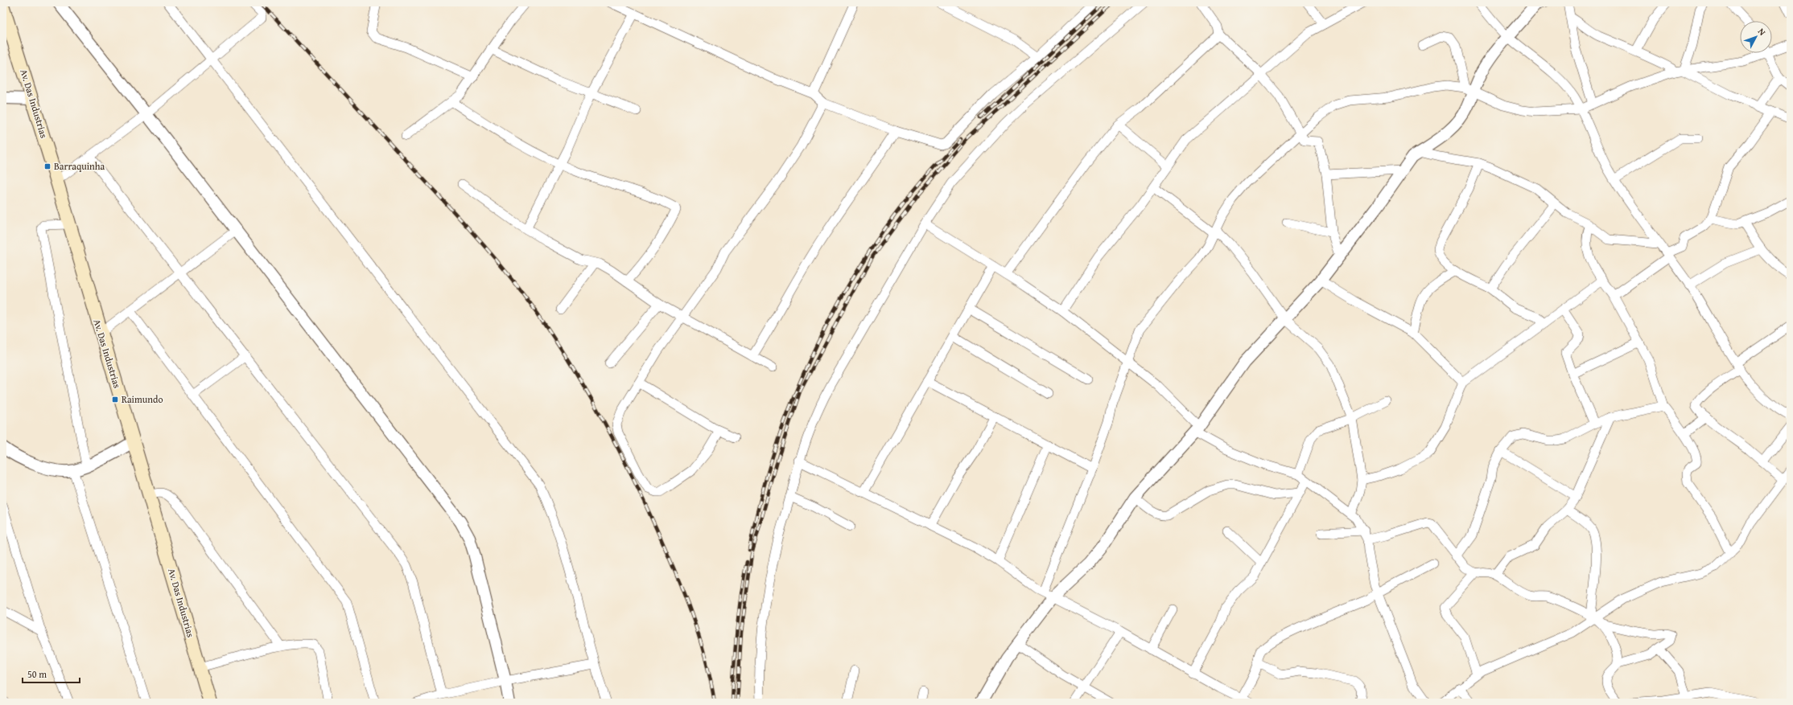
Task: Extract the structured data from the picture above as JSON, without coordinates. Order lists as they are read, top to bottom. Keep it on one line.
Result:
{"streets":{"main road":["Av. Das Industrias"]},"places":{"transit":["Barraquinha","Raimundo"]},"scale_bar":"50 m","north":"top right"}
